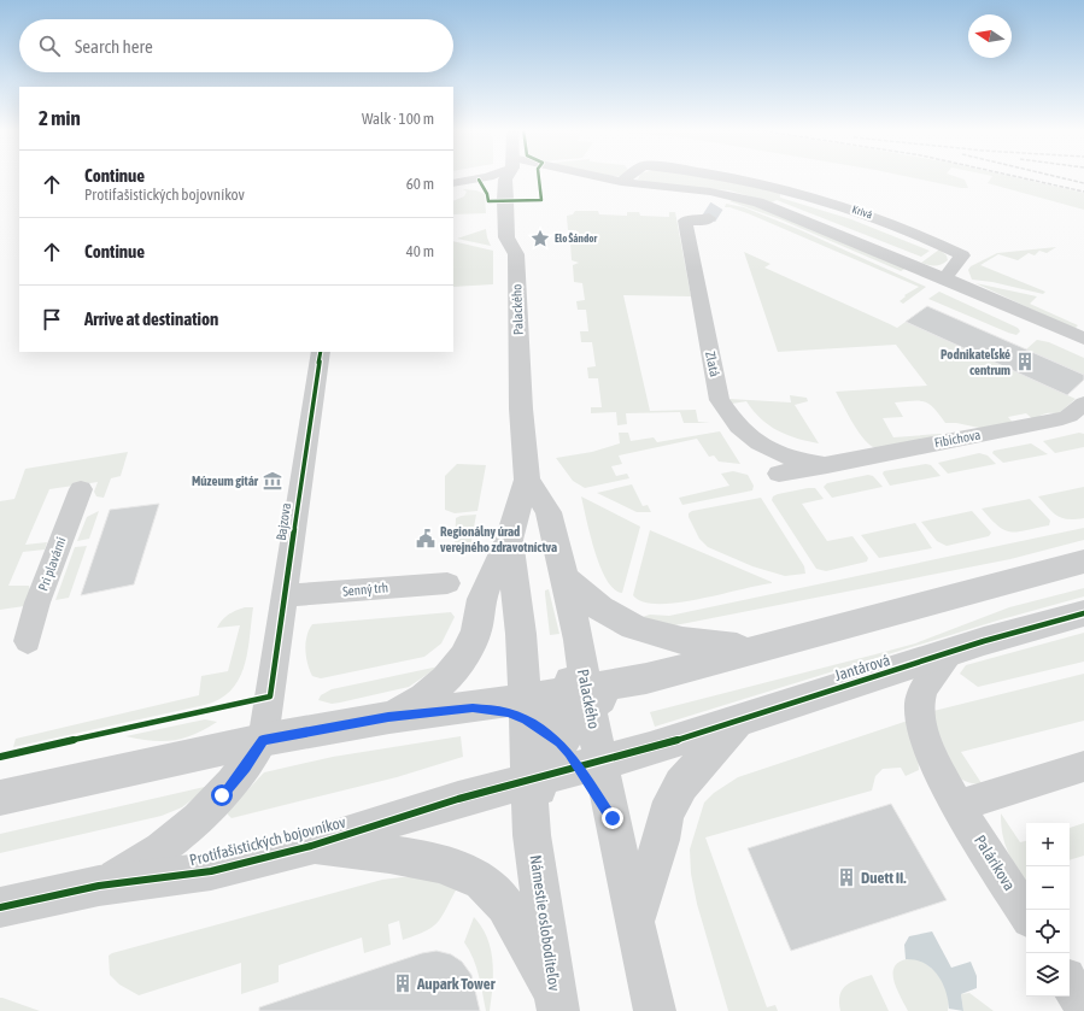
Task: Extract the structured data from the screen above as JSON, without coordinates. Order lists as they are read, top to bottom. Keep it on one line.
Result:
{"streets":{"street":["Krivá","Palackého","Zlatá","Fibichova","Bajzova","Pri plavárni","Senný trh","Jantárová","Protifašistických bojovníkov","Palárikova","Námestie osloboditeľov"]},"crossings":[["Palackého","Jantárová"],["Palackého","Protifašistických bojovníkov"],["Palackého","Námestie osloboditeľov"],["Zlatá","Fibichova"],["Bajzova","Senný trh"],["Bajzova","Protifašistických bojovníkov"],["Jantárová","Protifašistických bojovníkov"],["Jantárová","Palárikova"],["Jantárová","Námestie osloboditeľov"],["Protifašistických bojovníkov","Námestie osloboditeľov"]],"places":{"place":["Elo Šándor"],"building":["Podnikateľské centrum","Duett II.","Aupark Tower"],"museum":["Múzeum gitár"],"public building":["Regionálny úrad verejného zdravotníctva"]},"north":"left","page":{"search":"Search here","heading":["2 min","Walk · 100 m"],"list":[["Continue","Protifašistických bojovníkov","60 m"],["Continue","40 m"],"Arrive at destination"],"map_buttons":["+","−"]}}
